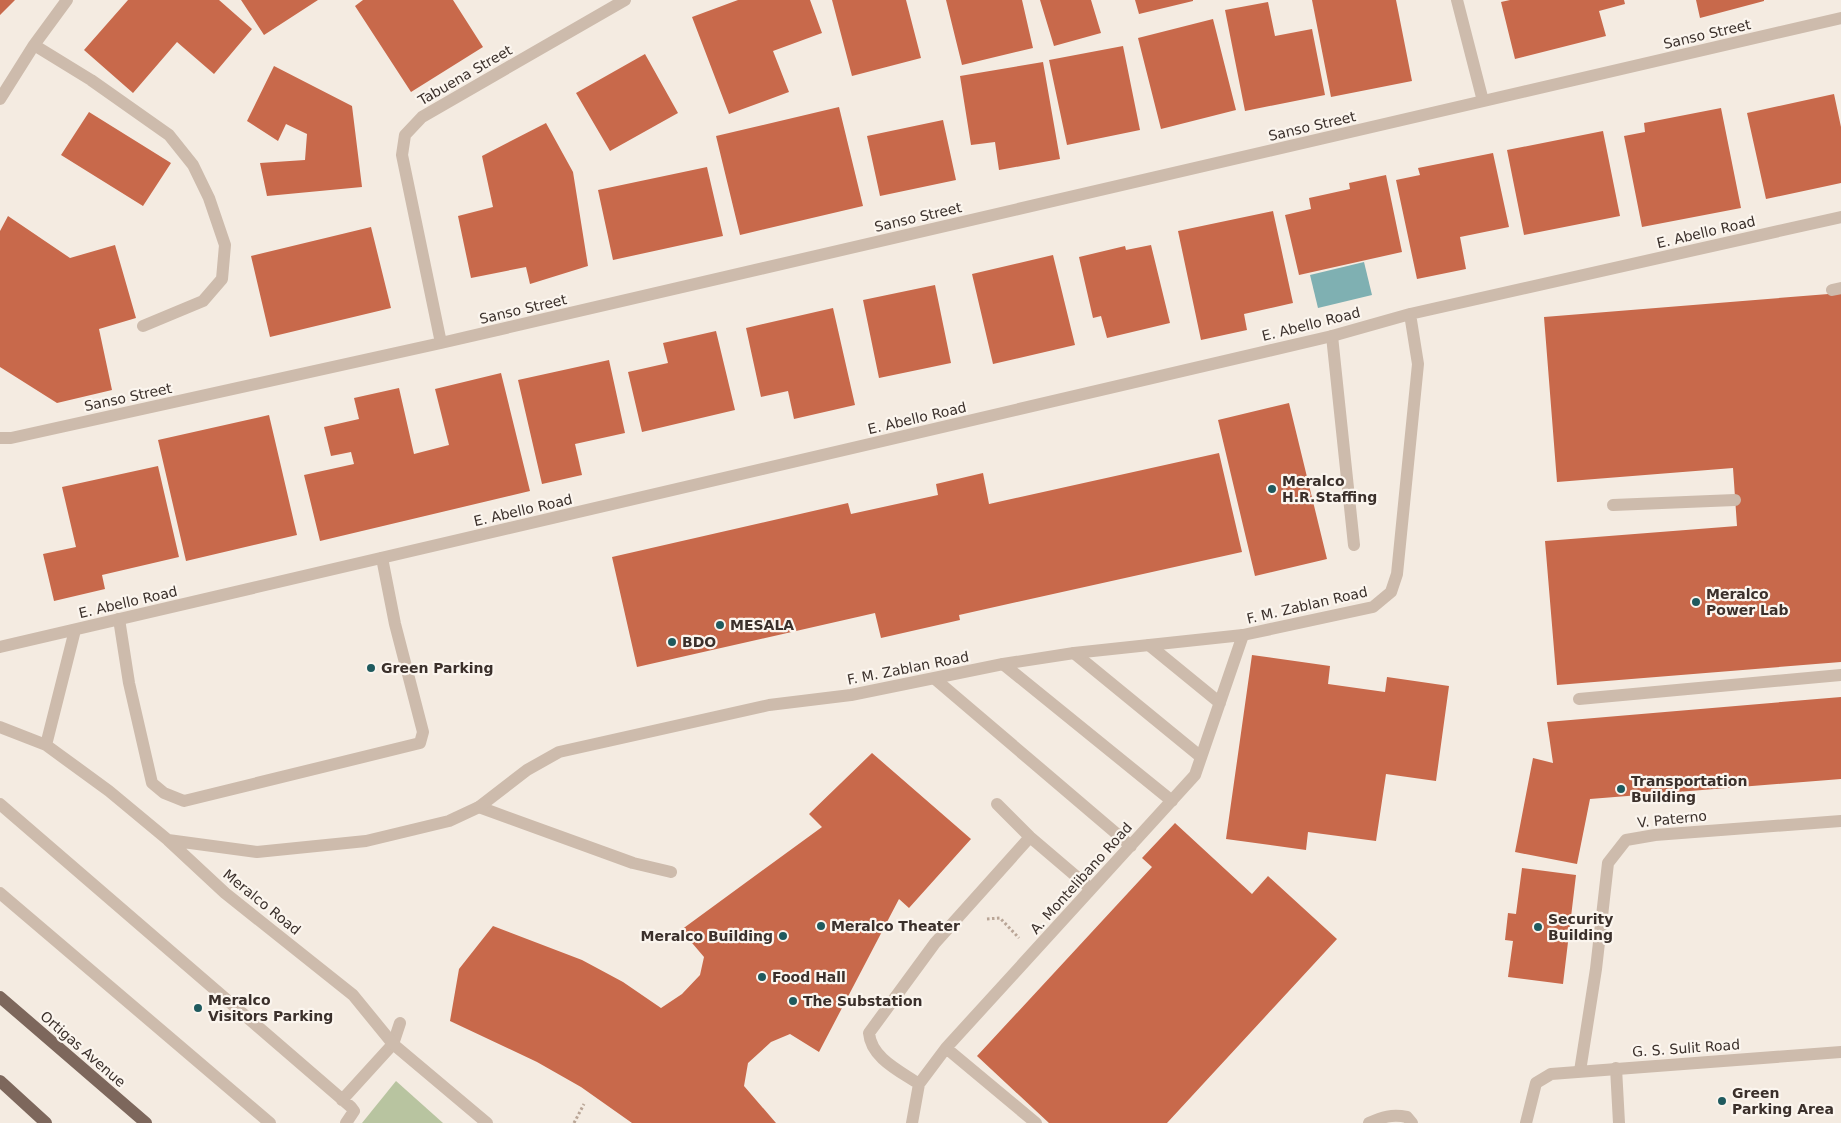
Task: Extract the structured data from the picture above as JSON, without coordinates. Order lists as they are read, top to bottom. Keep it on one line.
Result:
{"streets":{"main road":["Ortigas Avenue"],"street":["Sanso Street","Tabuena Street","E. Abello Road","F. M. Zablan Road","V. Paterno","A. Montelibano Road","Meralco Road","G. S. Sulit Road"]},"crossings":[["Sanso Street","Tabuena Street"],["E. Abello Road","F. M. Zablan Road"],["F. M. Zablan Road","A. Montelibano Road"],["F. M. Zablan Road","Meralco Road"],["V. Paterno","G. S. Sulit Road"]],"places":["Meralco H.R.Staffing","Meralco Power Lab","MESALA","BDO","Green Parking","Transportation Building","Meralco Theater","Security Building","Meralco Building","Food Hall","The Substation","Meralco Visitors Parking","Green Parking Area"]}
